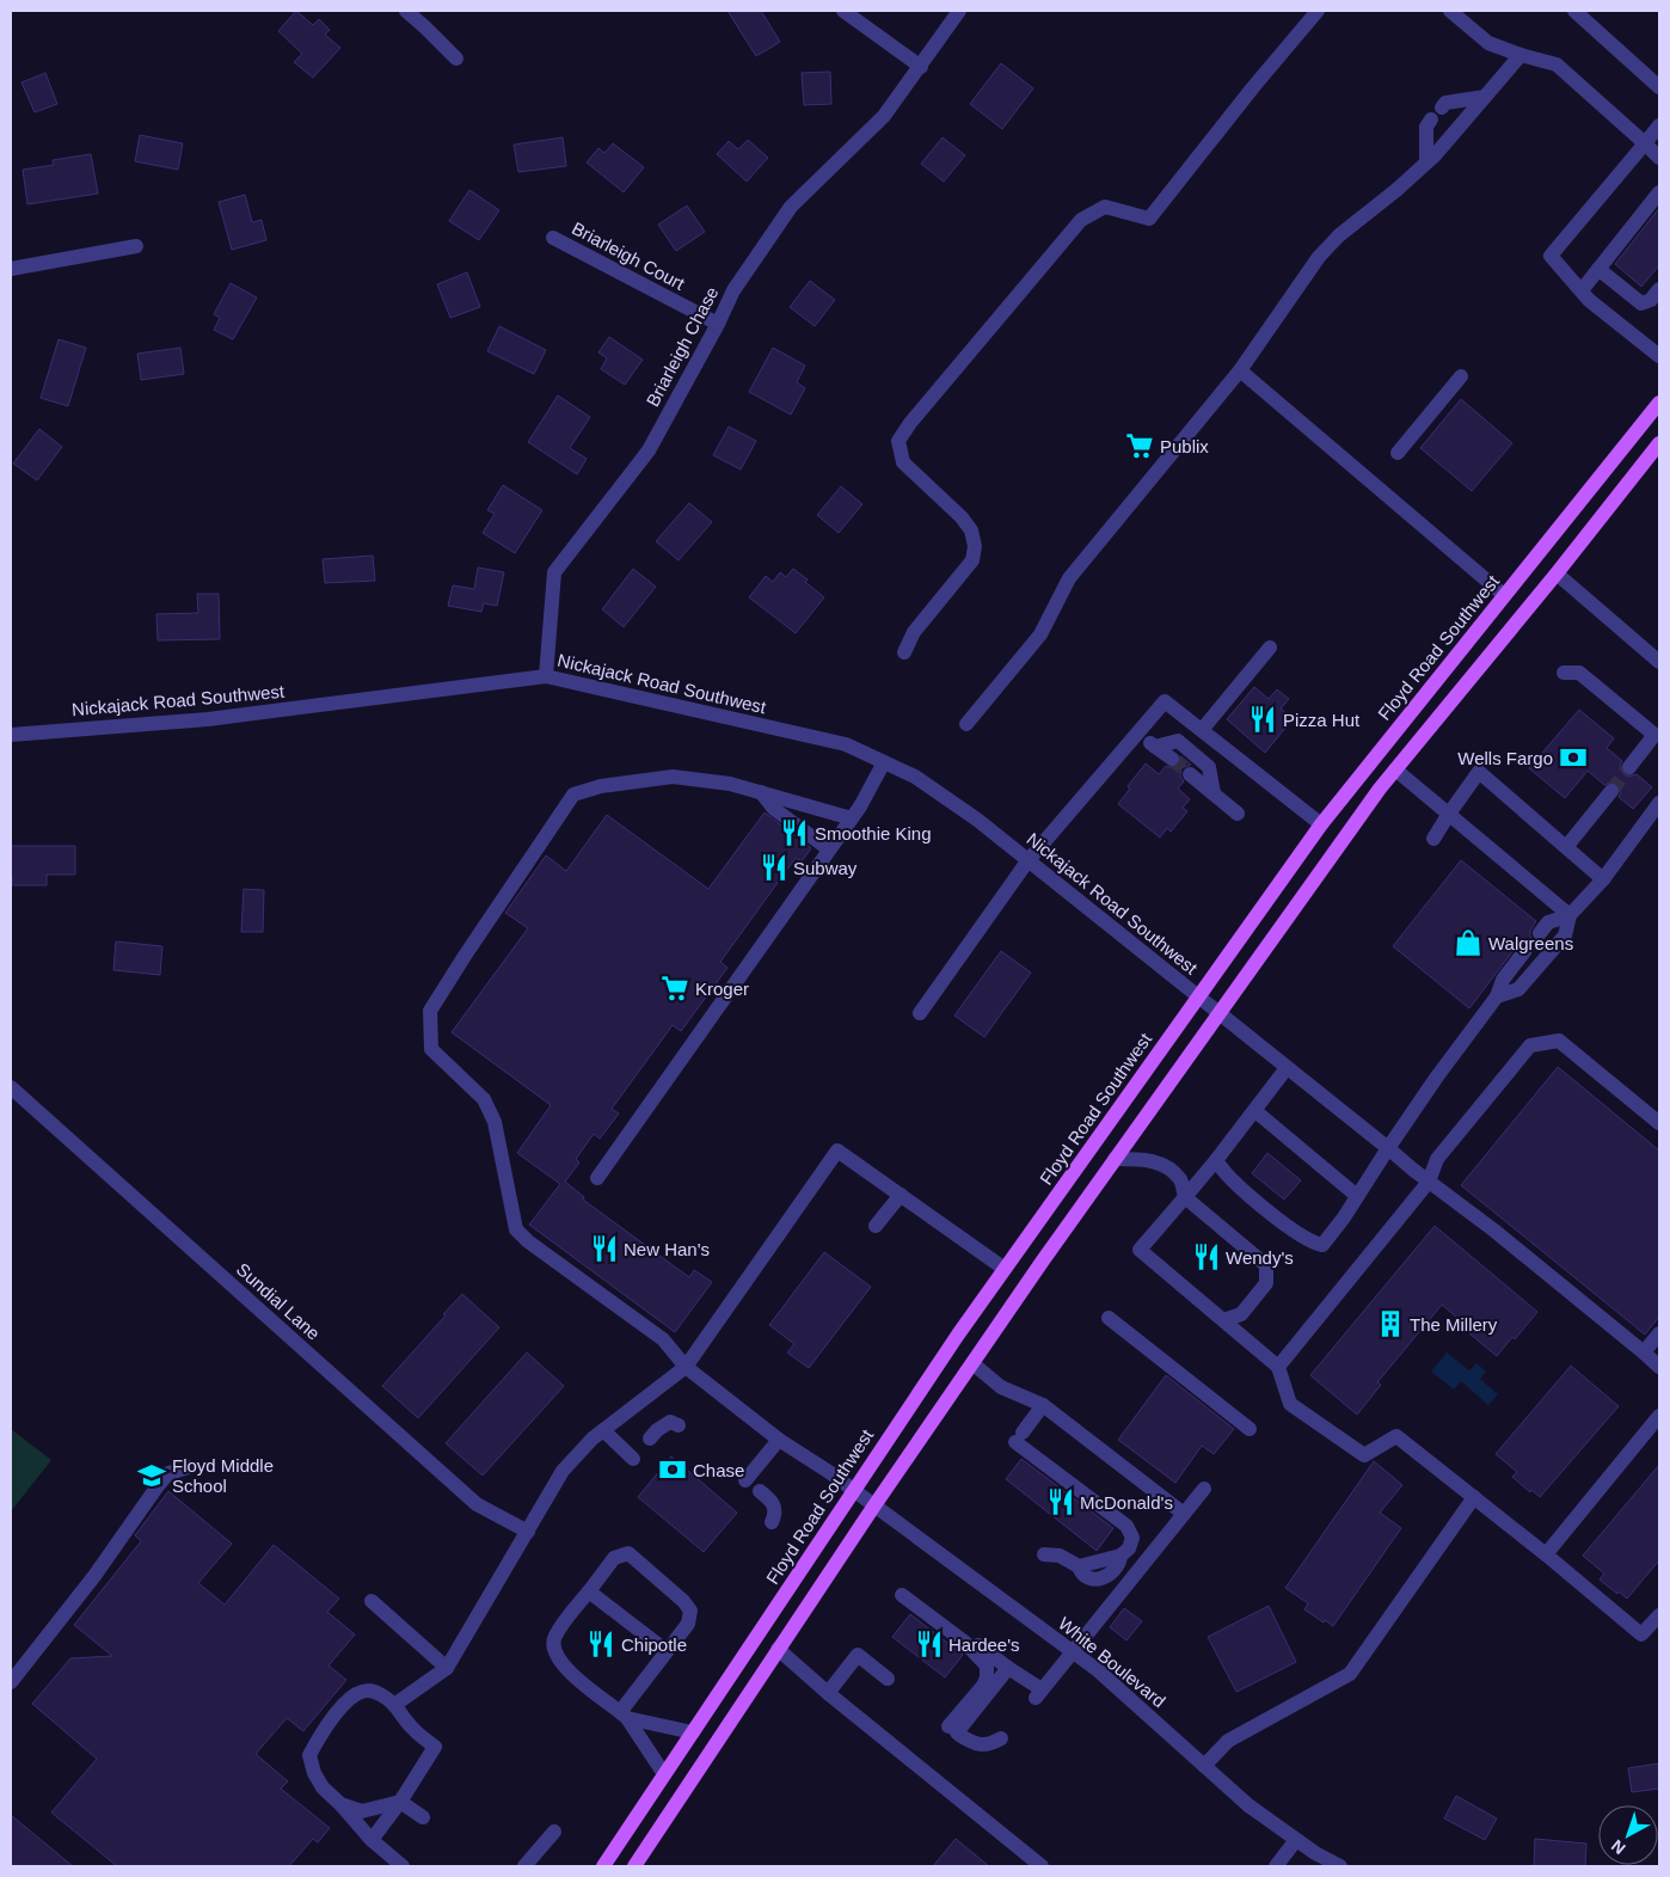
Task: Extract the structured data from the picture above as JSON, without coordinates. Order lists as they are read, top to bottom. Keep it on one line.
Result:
{"streets":{"main road":["Floyd Road Southwest"],"street":["Briarleigh Court","Briarleigh Chase","Nickajack Road Southwest","Sundial Lane","White Boulevard"]},"crossings":[["Briarleigh Court","Briarleigh Chase"],["Briarleigh Chase","Nickajack Road Southwest"],["Floyd Road Southwest","Nickajack Road Southwest"],["Floyd Road Southwest","White Boulevard"]],"places":{"supermarket":["Publix","Kroger"],"restaurant":["Pizza Hut","Smoothie King","Subway","New Han's","Wendy's","McDonald's","Chipotle","Hardee's"],"bank":["Wells Fargo","Chase"],"shop":["Walgreens"],"building":["The Millery"],"school or university":["Floyd Middle School"]},"north":"bottom left"}
